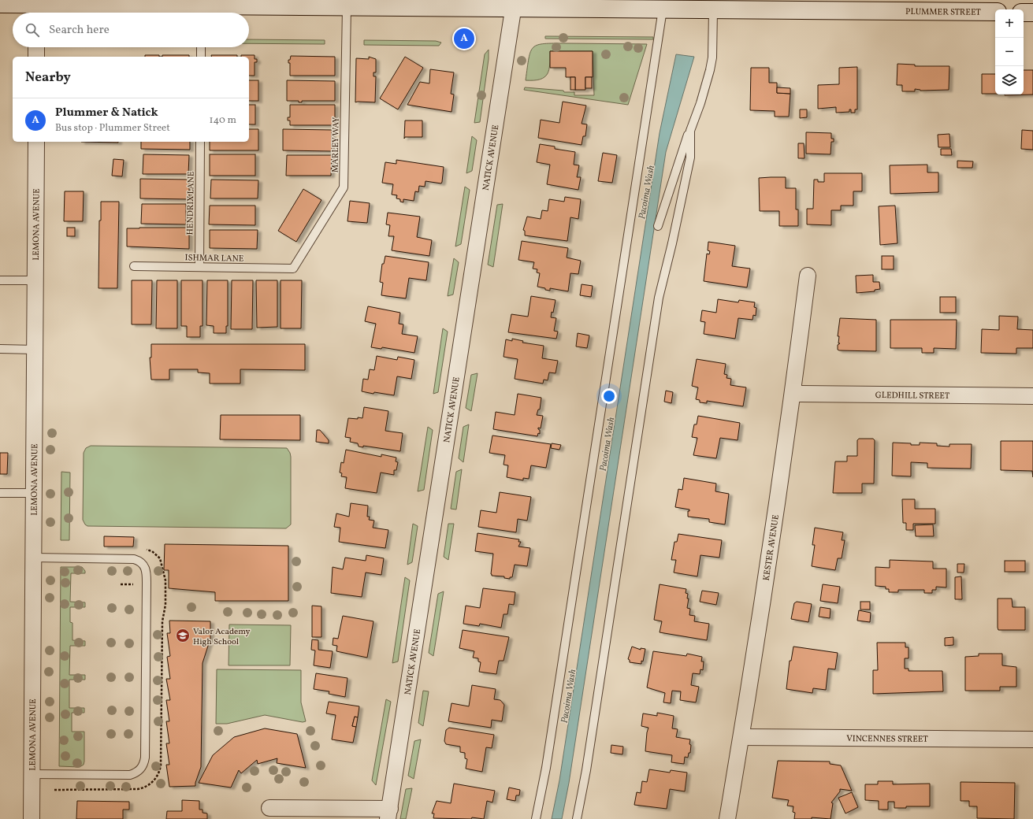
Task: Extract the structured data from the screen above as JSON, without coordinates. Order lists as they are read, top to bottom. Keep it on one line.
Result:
{"streets":{"main road":["PLUMMER STREET"],"street":["NATICK AVENUE","LEMONA AVENUE","GLEDHILL STREET","KESTER AVENUE","VINCENNES STREET"],"lane":["MARLEY WAY","HENDRIX LANE","ISHMAR LANE"]},"crossings":[["PLUMMER STREET","MARLEY WAY"],["PLUMMER STREET","NATICK AVENUE"],["MARLEY WAY","ISHMAR LANE"],["HENDRIX LANE","ISHMAR LANE"],["GLEDHILL STREET","KESTER AVENUE"],["KESTER AVENUE","VINCENNES STREET"]],"water":["Pacoima Wash"],"places":{"school or university":["Valor Academy High School"]},"page":{"map_buttons":["+","−"],"search":"Search here","pins":"A","heading":"Nearby","list":[{"mark":"A","name":"Plummer & Natick","note":"Bus stop · Plummer Street","value":"140 m"}]}}
